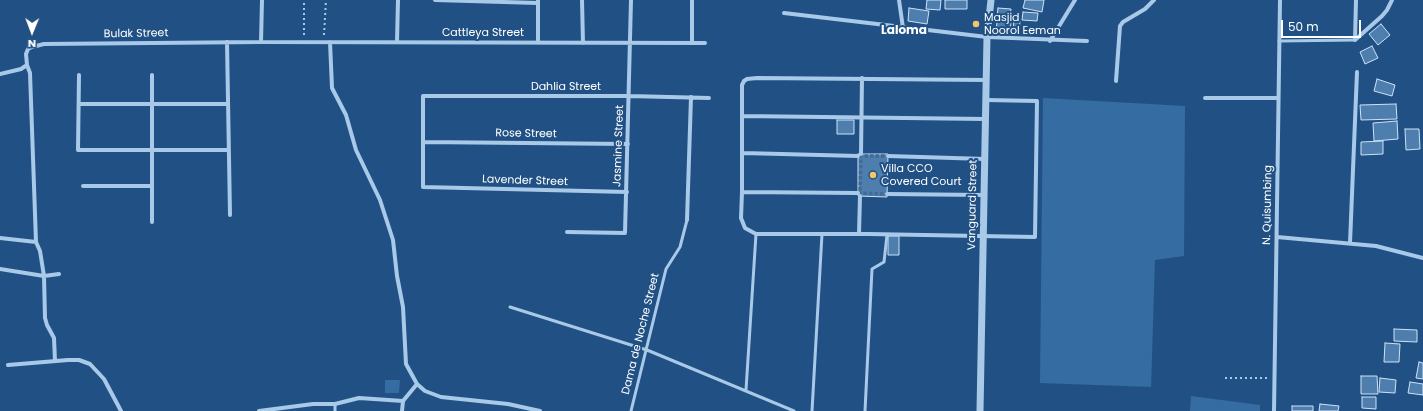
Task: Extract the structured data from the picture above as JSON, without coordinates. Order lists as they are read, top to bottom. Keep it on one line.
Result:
{"streets":{"street":["Cattleya Street","Bulak Street","Dahlia Street","Rose Street","Jasmine Street","Lavender Street","Vanguard Street","N. Quisumbing","Dama de Noche Street"]},"crossings":[["Cattleya Street","Bulak Street"],["Cattleya Street","Jasmine Street"],["Dahlia Street","Rose Street"],["Dahlia Street","Jasmine Street"],["Dahlia Street","Lavender Street"],["Dahlia Street","Dama de Noche Street"],["Rose Street","Jasmine Street"],["Rose Street","Lavender Street"],["Jasmine Street","Lavender Street"]],"districts":["Laloma"],"places":["Masjid Noorol Eeman","Villa CCO Covered Court"],"scale_bar":"50 m","north":"bottom"}
